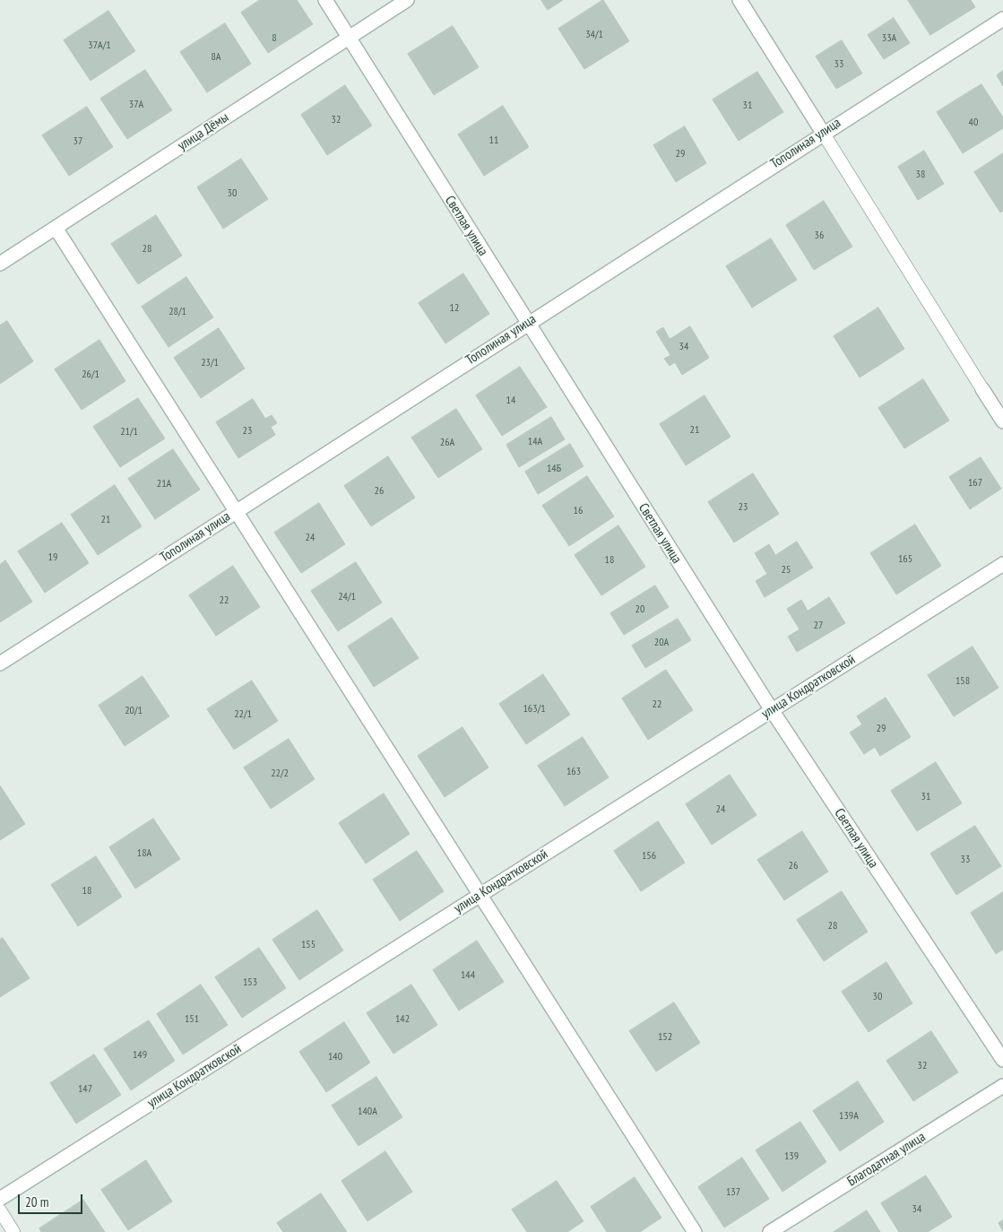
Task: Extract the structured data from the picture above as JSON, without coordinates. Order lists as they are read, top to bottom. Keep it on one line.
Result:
{"streets":{"street":["улица Дёмы","Тополиная улица","Светлая улица","улица Кондратковской","Благодатная улица"]},"crossings":[["улица Дёмы","Светлая улица"],["Тополиная улица","Светлая улица"],["Светлая улица","улица Кондратковской"]],"house_numbers":["34/1","8","33А","37А/1","8А","33","37А","31","32","40","11","37","29","38","30","36","28","12","28/1","34","23/1","26/1","14","21","23","21/1","14А","26А","14Б","167","21А","26","23","16","21","24","19","165","18","25","24/1","22","20","27","20А","158","22","163/1","20/1","22/1","29","163","22/2","31","24","18А","156","33","26","18","28","155","144","153","30","151","142","152","149","140","32","147","140А","139А","139","137","34"],"scale_bar":"20 m"}
